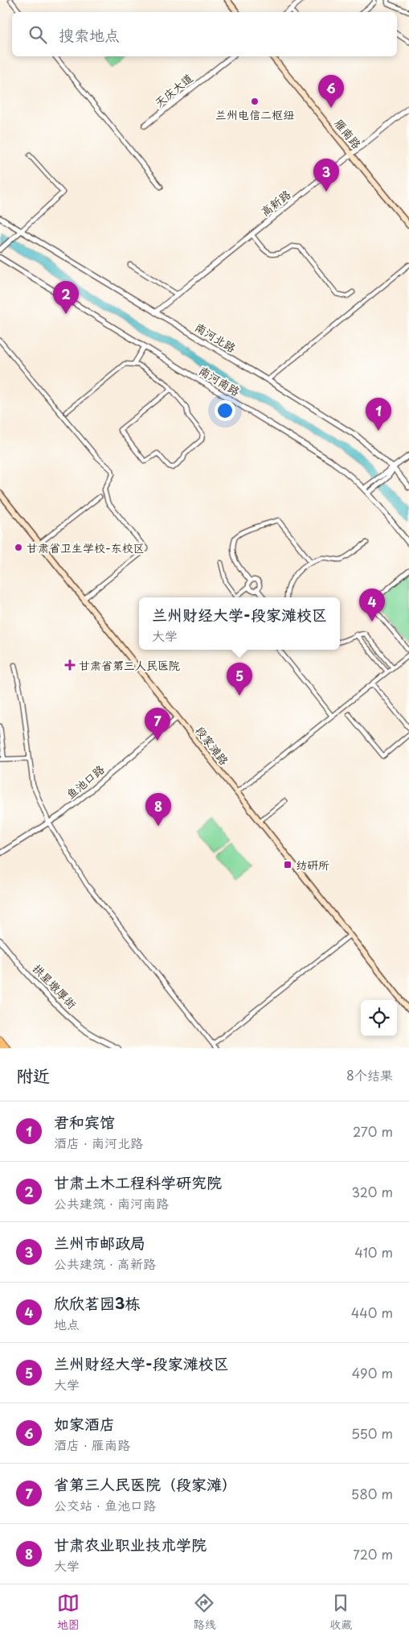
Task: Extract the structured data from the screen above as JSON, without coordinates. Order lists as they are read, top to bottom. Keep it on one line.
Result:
{"streets":{"main road":["雁南路","段家滩路"],"street":["天庆大道","高新路","南河北路","南河南路","鱼池口路","拱星墩厚街"]},"crossings":[["雁南路","高新路"],["高新路","南河北路"],["段家滩路","鱼池口路"]],"places":{"other":["兰州电信二枢纽","甘肃省卫生学校-东校区"],"health":["甘肃省第三人民医院"],"transit":["纺研所"]},"page":{"search":"搜索地点","pins":["6","3","2","1","4","5","7","8"],"popup":["兰州财经大学-段家滩校区","大学"],"heading":["附近","8个结果"],"list":[{"mark":"1","name":"君和宾馆","note":"酒店 · 南河北路","value":"270 m"},{"mark":"2","name":"甘肃土木工程科学研究院","note":"公共建筑 · 南河南路","value":"320 m"},{"mark":"3","name":"兰州市邮政局","note":"公共建筑 · 高新路","value":"410 m"},{"mark":"4","name":"欣欣茗园3栋","note":"地点","value":"440 m"},{"mark":"5","name":"兰州财经大学-段家滩校区","note":"大学","value":"490 m"},{"mark":"6","name":"如家酒店","note":"酒店 · 雁南路","value":"550 m"},{"mark":"7","name":"省第三人民医院（段家滩）","note":"公交站 · 鱼池口路","value":"580 m"},{"mark":"8","name":"甘肃农业职业技术学院","note":"大学","value":"720 m"}],"nav":["地图","路线","收藏"]}}
